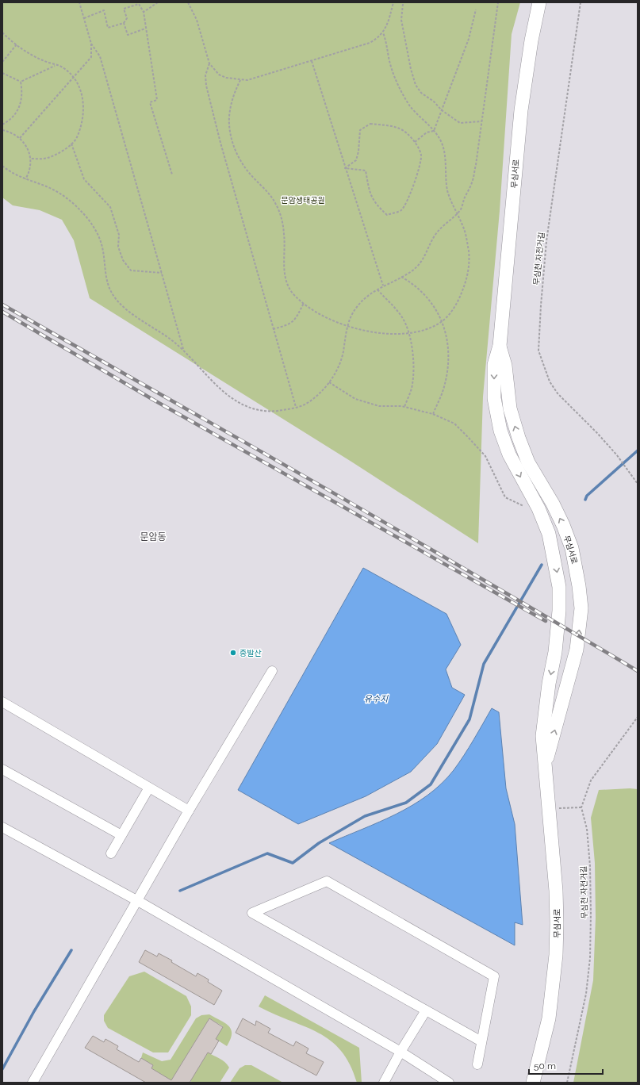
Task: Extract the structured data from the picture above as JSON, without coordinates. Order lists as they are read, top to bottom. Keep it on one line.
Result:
{"streets":{"street":["무심서로"],"path":["무심천 자전거길"]},"districts":["문암동"],"water":["유수지"],"parks":["문암생태공원"],"places":["중발산"],"scale_bar":"50 m"}
